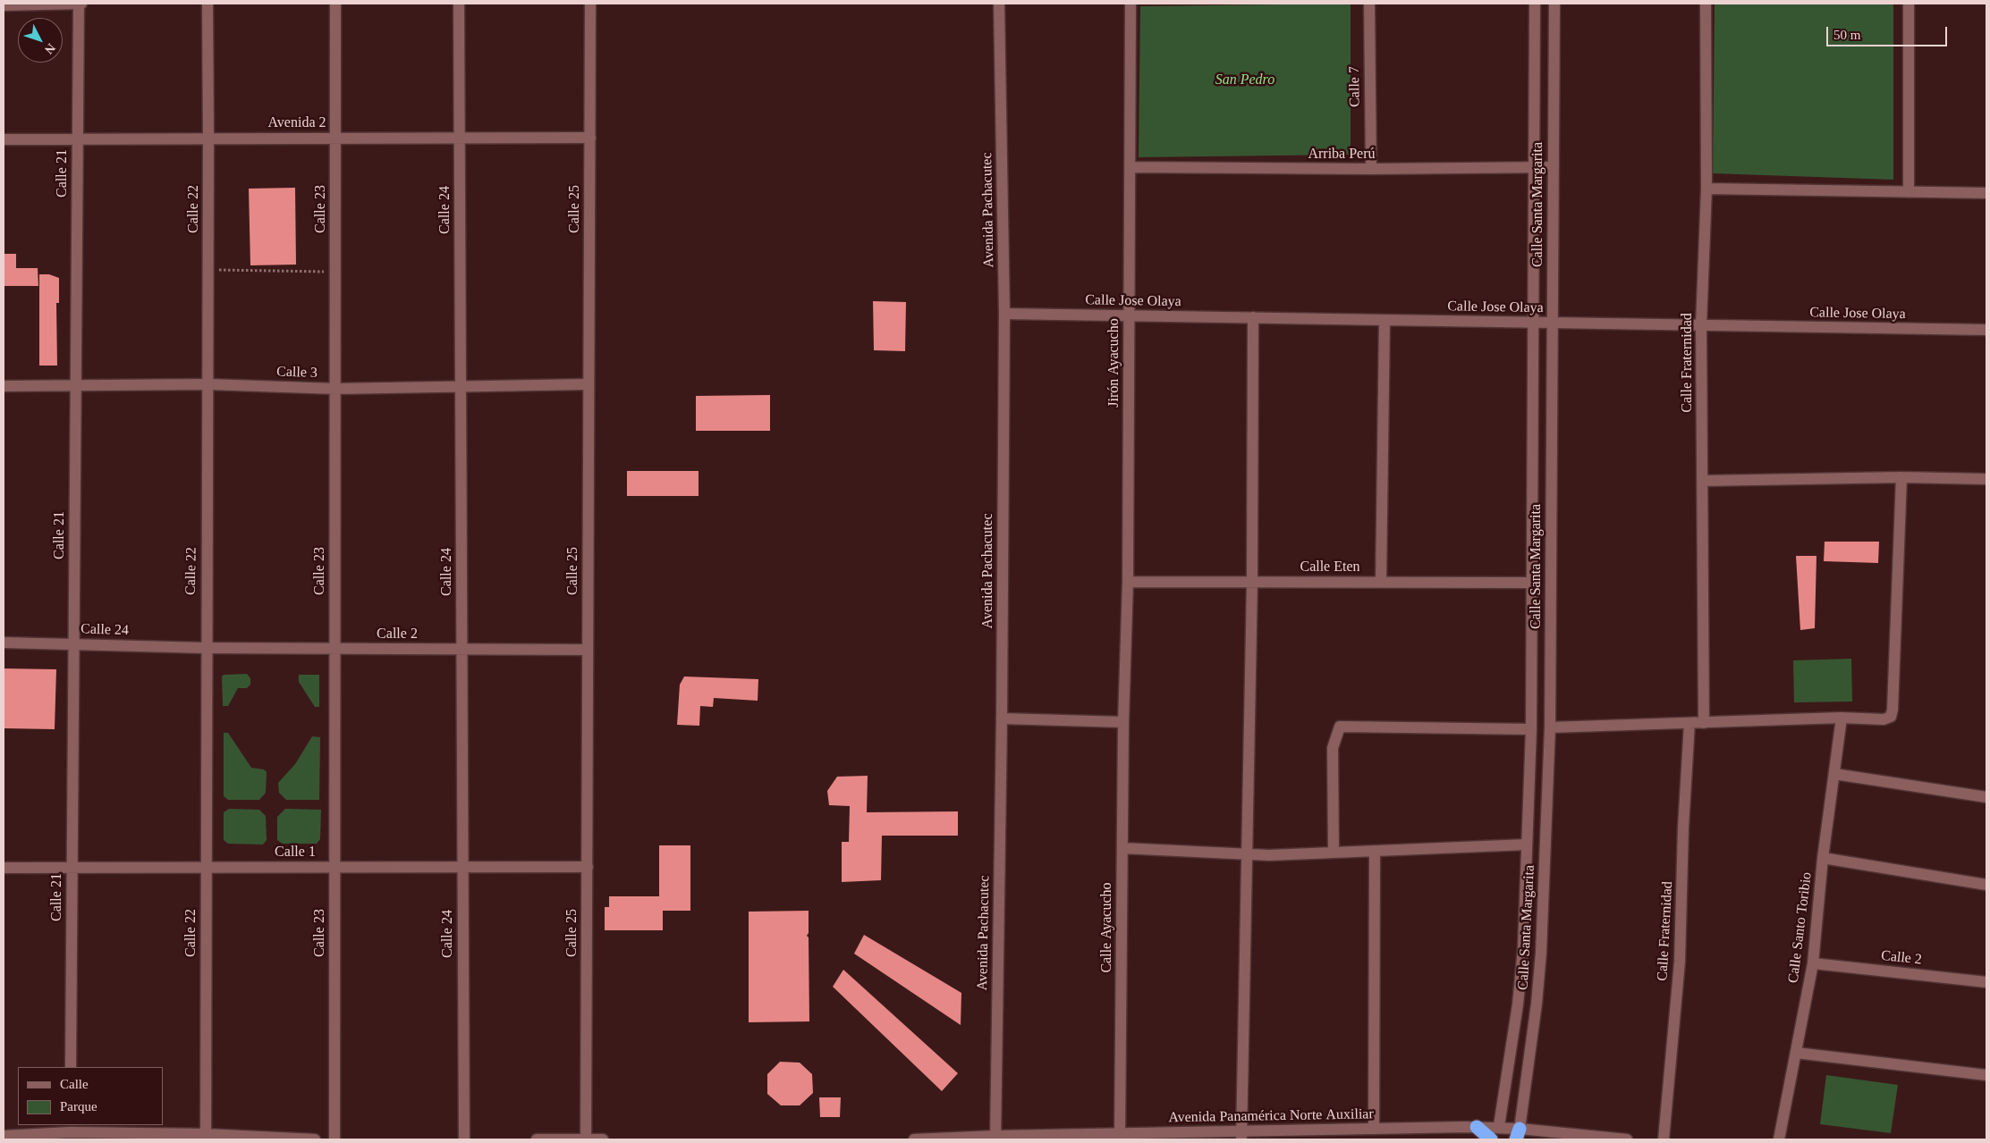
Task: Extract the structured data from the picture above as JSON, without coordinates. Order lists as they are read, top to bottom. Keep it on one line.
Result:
{"streets":{"street":["Calle 7","Avenida 2","Arriba Perú","Calle 21","Calle Santa Margarita","Calle 22","Calle 23","Calle 25","Calle 24","Avenida Pachacutec","Calle Jose Olaya","Jirón Ayacucho","Calle Fraternidad","Calle 3","Calle Eten","Calle 2","Calle 1","Calle Ayacucho","Calle Santo Toribio","Avenida Panamérica Norte Auxiliar"]},"crossings":[["Calle 7","Arriba Perú"],["Avenida 2","Calle 21"],["Avenida 2","Calle 22"],["Avenida 2","Calle 23"],["Avenida 2","Calle 25"],["Avenida 2","Calle 24"],["Arriba Perú","Calle Santa Margarita"],["Arriba Perú","Jirón Ayacucho"],["Calle 21","Calle 24"],["Calle 21","Calle 3"],["Calle 21","Calle 1"],["Calle Santa Margarita","Calle Jose Olaya"],["Calle Santa Margarita","Calle Eten"],["Calle Santa Margarita","Avenida Panamérica Norte Auxiliar"],["Calle 22","Calle 24"],["Calle 22","Calle 3"],["Calle 22","Calle 2"],["Calle 22","Calle 1"],["Calle 23","Calle 3"],["Calle 23","Calle 2"],["Calle 23","Calle 1"],["Calle 25","Calle 3"],["Calle 25","Calle 2"],["Calle 25","Calle 1"],["Calle 24","Calle 3"],["Calle 24","Calle 2"],["Calle 24","Calle 1"],["Avenida Pachacutec","Calle Jose Olaya"],["Avenida Pachacutec","Avenida Panamérica Norte Auxiliar"],["Calle Jose Olaya","Jirón Ayacucho"],["Calle Jose Olaya","Calle Fraternidad"],["Jirón Ayacucho","Calle Eten"],["Jirón Ayacucho","Calle Ayacucho"],["Calle 2","Calle Santo Toribio"],["Calle Ayacucho","Avenida Panamérica Norte Auxiliar"]],"parks":["San Pedro"],"legend":["Calle","Parque"],"scale_bar":"50 m","north":"bottom right"}
